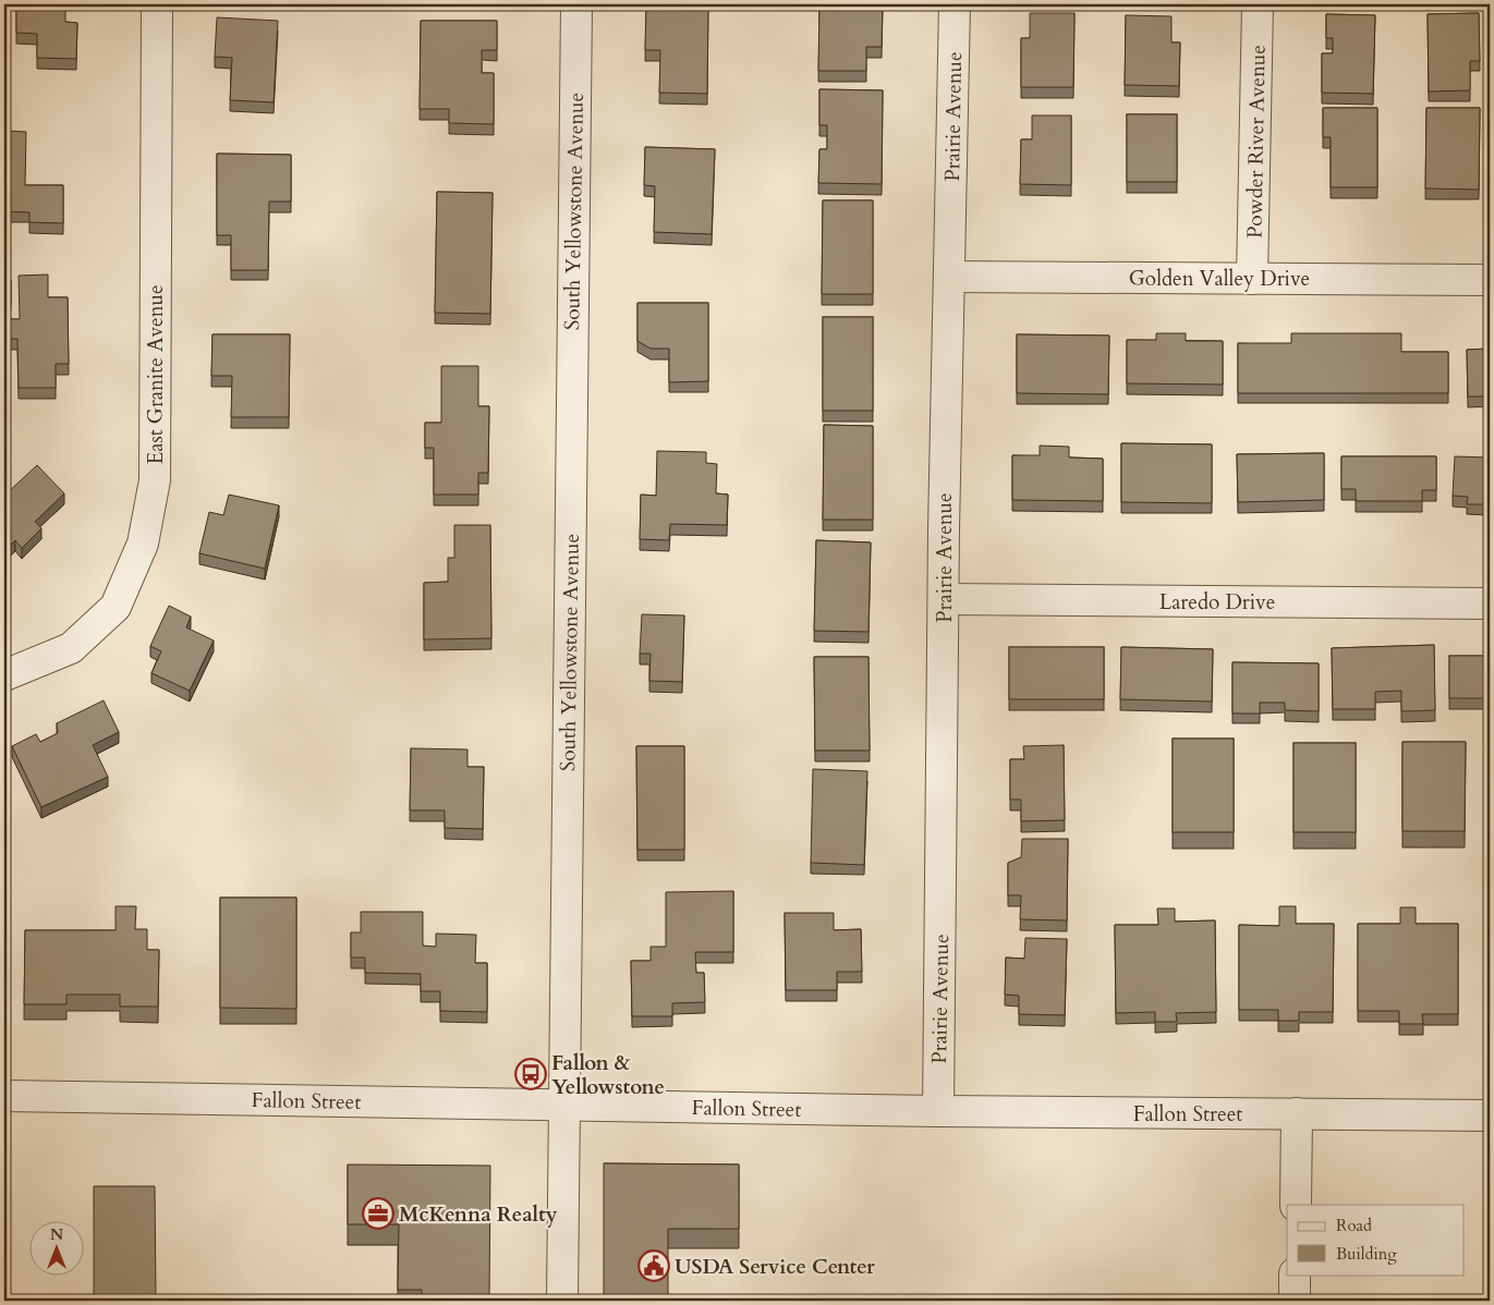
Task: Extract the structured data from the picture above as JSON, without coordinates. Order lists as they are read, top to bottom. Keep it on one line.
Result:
{"streets":{"street":["Prairie Avenue","Powder River Avenue","South Yellowstone Avenue","Golden Valley Drive","East Granite Avenue","Laredo Drive","Fallon Street"]},"crossings":[["Prairie Avenue","Golden Valley Drive"],["Prairie Avenue","Laredo Drive"],["Prairie Avenue","Fallon Street"],["Powder River Avenue","Golden Valley Drive"],["South Yellowstone Avenue","Fallon Street"]],"places":{"bus stop":["Fallon & Yellowstone"],"office":["McKenna Realty"],"public building":["USDA Service Center"]},"legend":["Road","Building"],"north":"top"}
